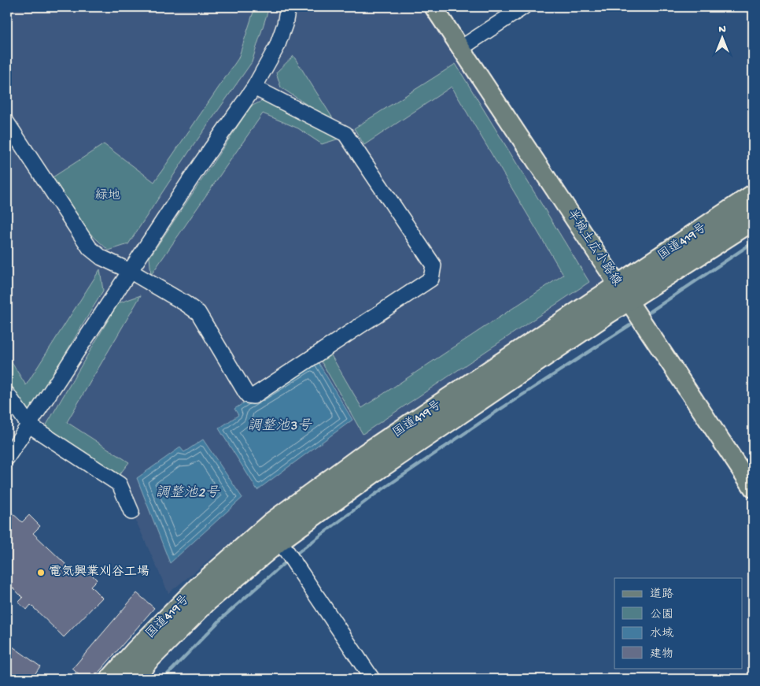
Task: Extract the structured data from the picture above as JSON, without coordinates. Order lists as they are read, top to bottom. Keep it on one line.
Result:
{"streets":{"highway":["国道419号"],"main road":["半城土広小路線"]},"crossings":[["国道419号","半城土広小路線"]],"water":["調整池3号","調整池2号"],"parks":["緑地"],"places":["電気興業刈谷工場"],"legend":["道路","公園","水域","建物"],"north":"top"}
